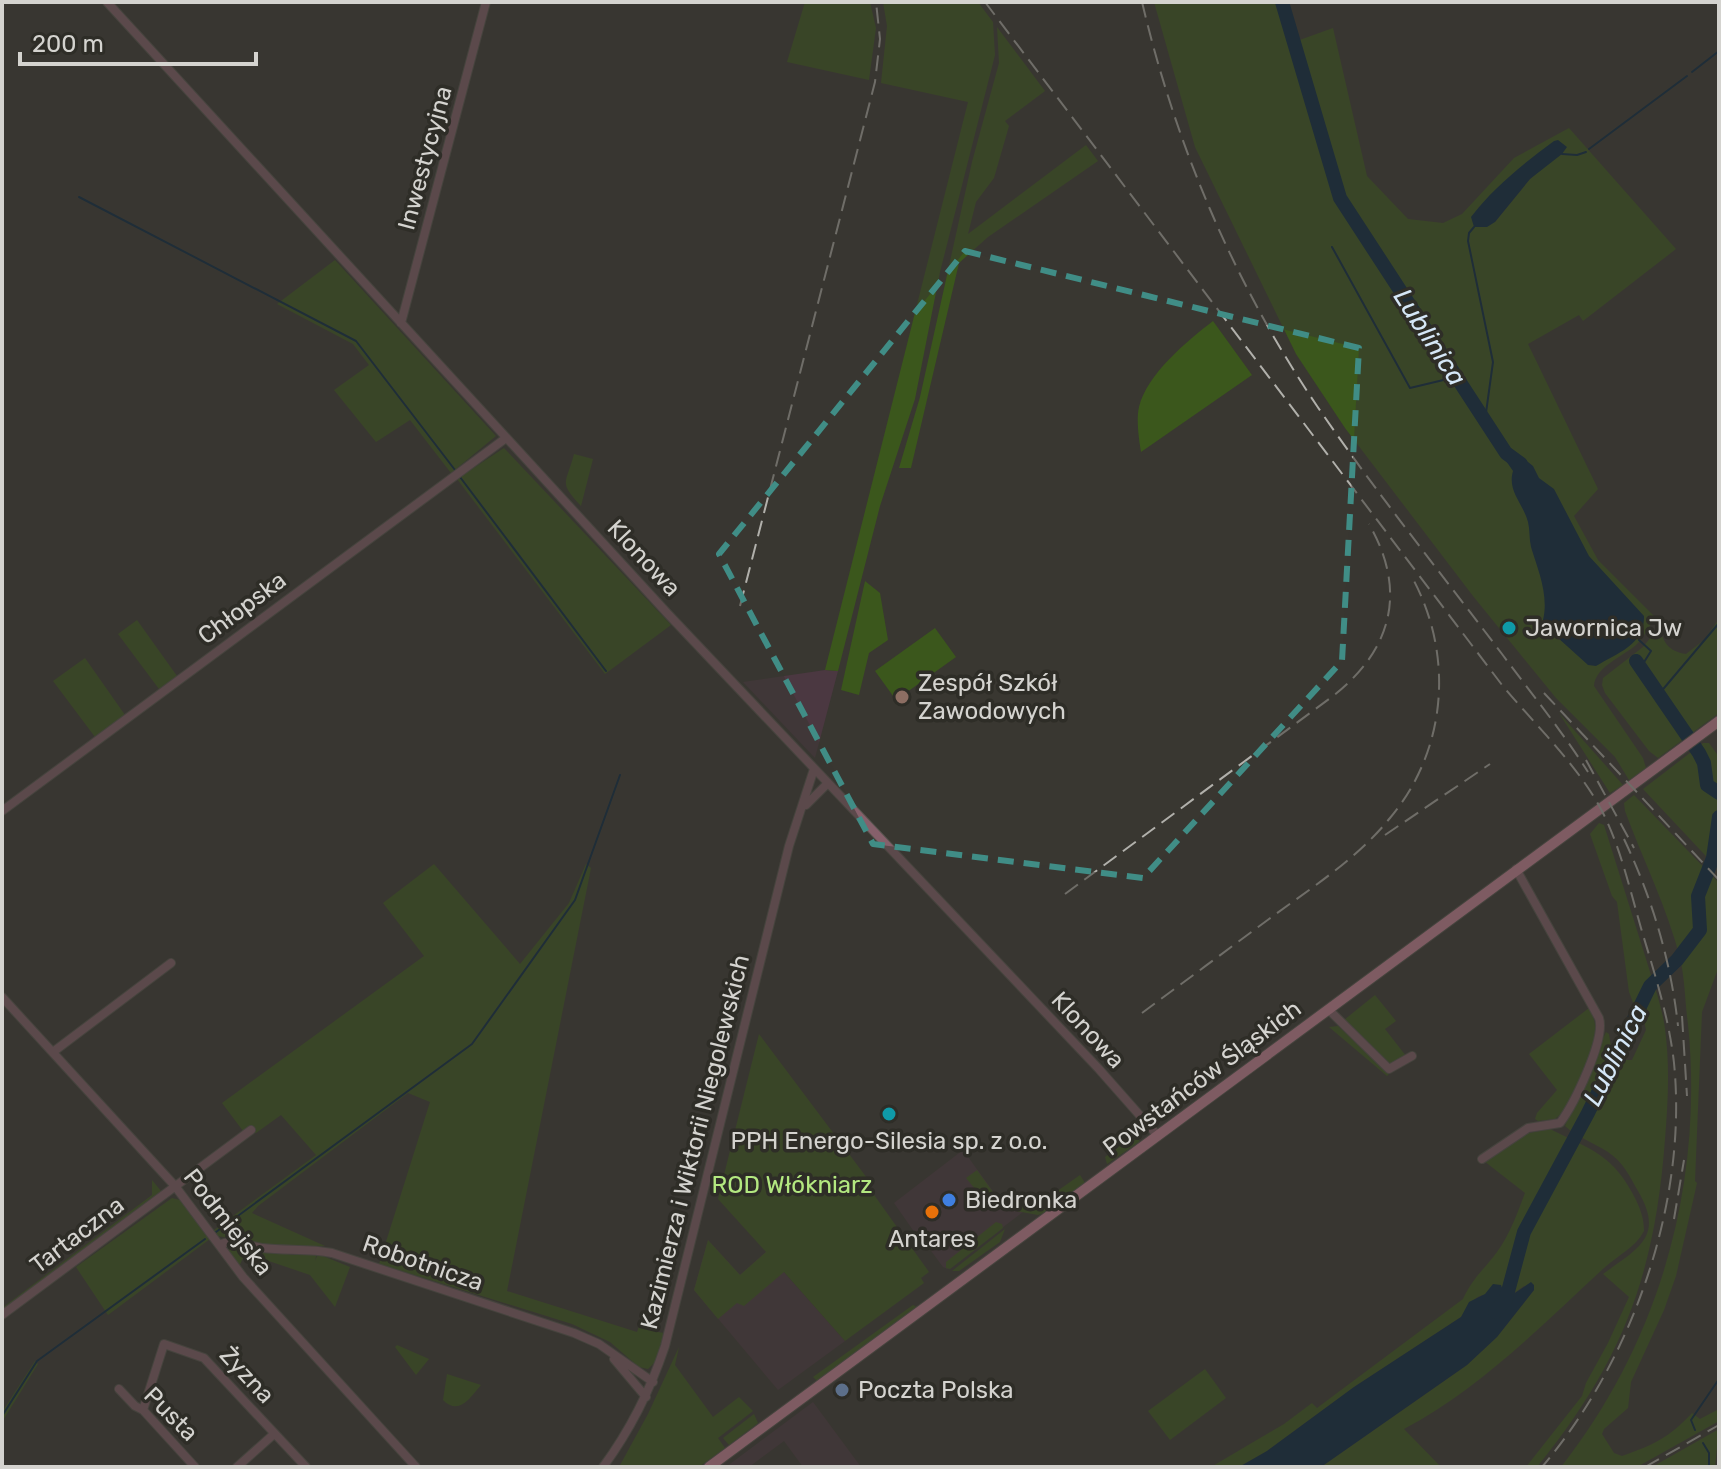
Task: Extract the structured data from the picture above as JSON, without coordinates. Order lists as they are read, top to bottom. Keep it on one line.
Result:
{"streets":{"main road":["Powstańców Śląskich"],"street":["Inwestycyjna","Klonowa","Chłopska","Kazimierza i Wiktorii Niegolewskich","Podmiejska","Tartaczna","Robotnicza","Żyzna","Pusta"]},"crossings":[["Inwestycyjna","Klonowa"],["Klonowa","Chłopska"],["Klonowa","Powstańców Śląskich"],["Klonowa","Kazimierza i Wiktorii Niegolewskich"],["Kazimierza i Wiktorii Niegolewskich","Robotnicza"],["Podmiejska","Tartaczna"],["Podmiejska","Robotnicza"],["Żyzna","Pusta"]],"water":["Lublinica"],"parks":["ROD Włókniarz"],"places":["Jawornica Jw","Zespół Szkół Zawodowych","PPH Energo-Silesia sp. z o.o.","Biedronka","Antares","Poczta Polska"],"scale_bar":"200 m"}
